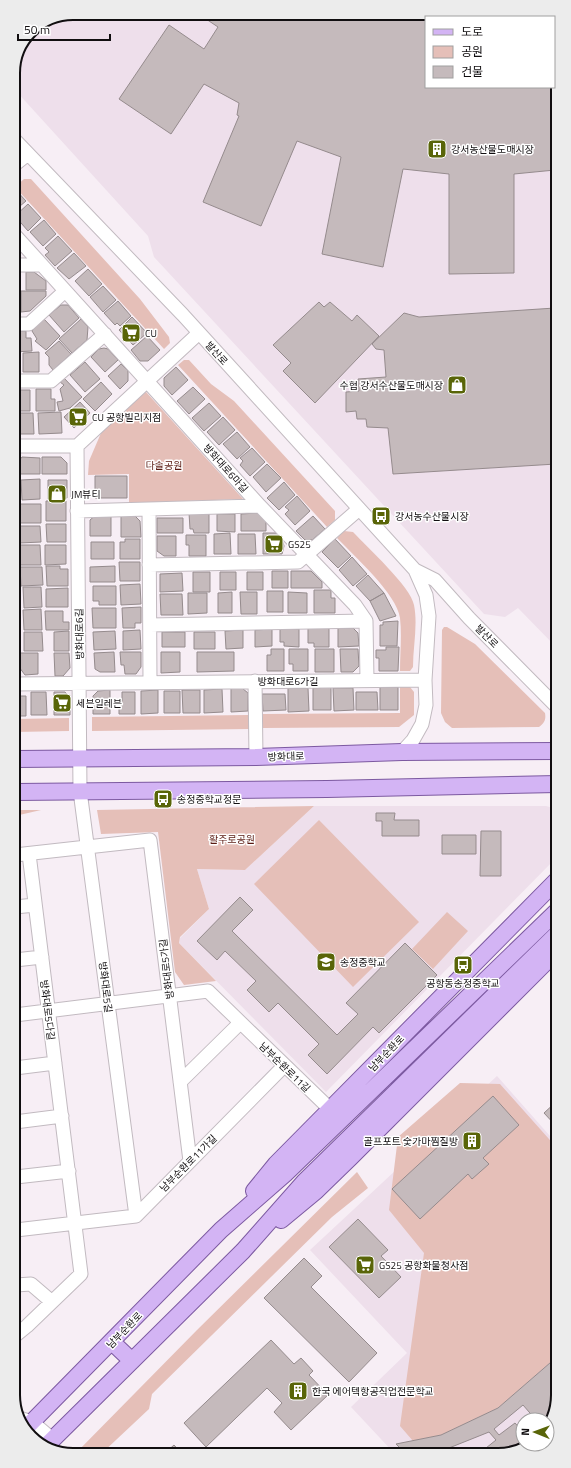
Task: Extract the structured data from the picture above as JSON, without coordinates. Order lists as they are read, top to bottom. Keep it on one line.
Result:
{"streets":{"main road":["방화대로","남부순환로"],"street":["발산로","방화대로6마길","방화대로6길","방화대로6가길","방화대로5가길","방화대로5길","방화대로5다길","남부순환로11길","남부순환로11가길"]},"crossings":[["발산로","방화대로6가길"],["발산로","방화대로"],["방화대로6길","방화대로6가길"],["방화대로6길","방화대로"],["방화대로6길","방화대로5길"],["방화대로","방화대로5길"],["방화대로5가길","방화대로5길"],["방화대로5가길","남부순환로11길"],["방화대로5가길","남부순환로11가길"],["방화대로5길","남부순환로11길"],["방화대로5길","남부순환로11가길"],["방화대로5다길","남부순환로11길"],["남부순환로","남부순환로11길"],["남부순환로11길","남부순환로11가길"]],"parks":["다솔공원","활주로공원"],"places":{"building":["강서농산물도매시장","골프포트 숯가마찜질방","한국 에어텍항공직업전문학교"],"supermarket":["CU","CU 공항빌리지점","GS25","세븐일레븐","GS25 공항화물청사점"],"shop":["수협 강서수산물도매시장","JM뷰티"],"bus stop":["강서농수산물시장","송정중학교정문","공항동송정중학교"],"school or university":["송정중학교"]},"legend":["도로","공원","건물"],"scale_bar":"50 m","north":"left"}
